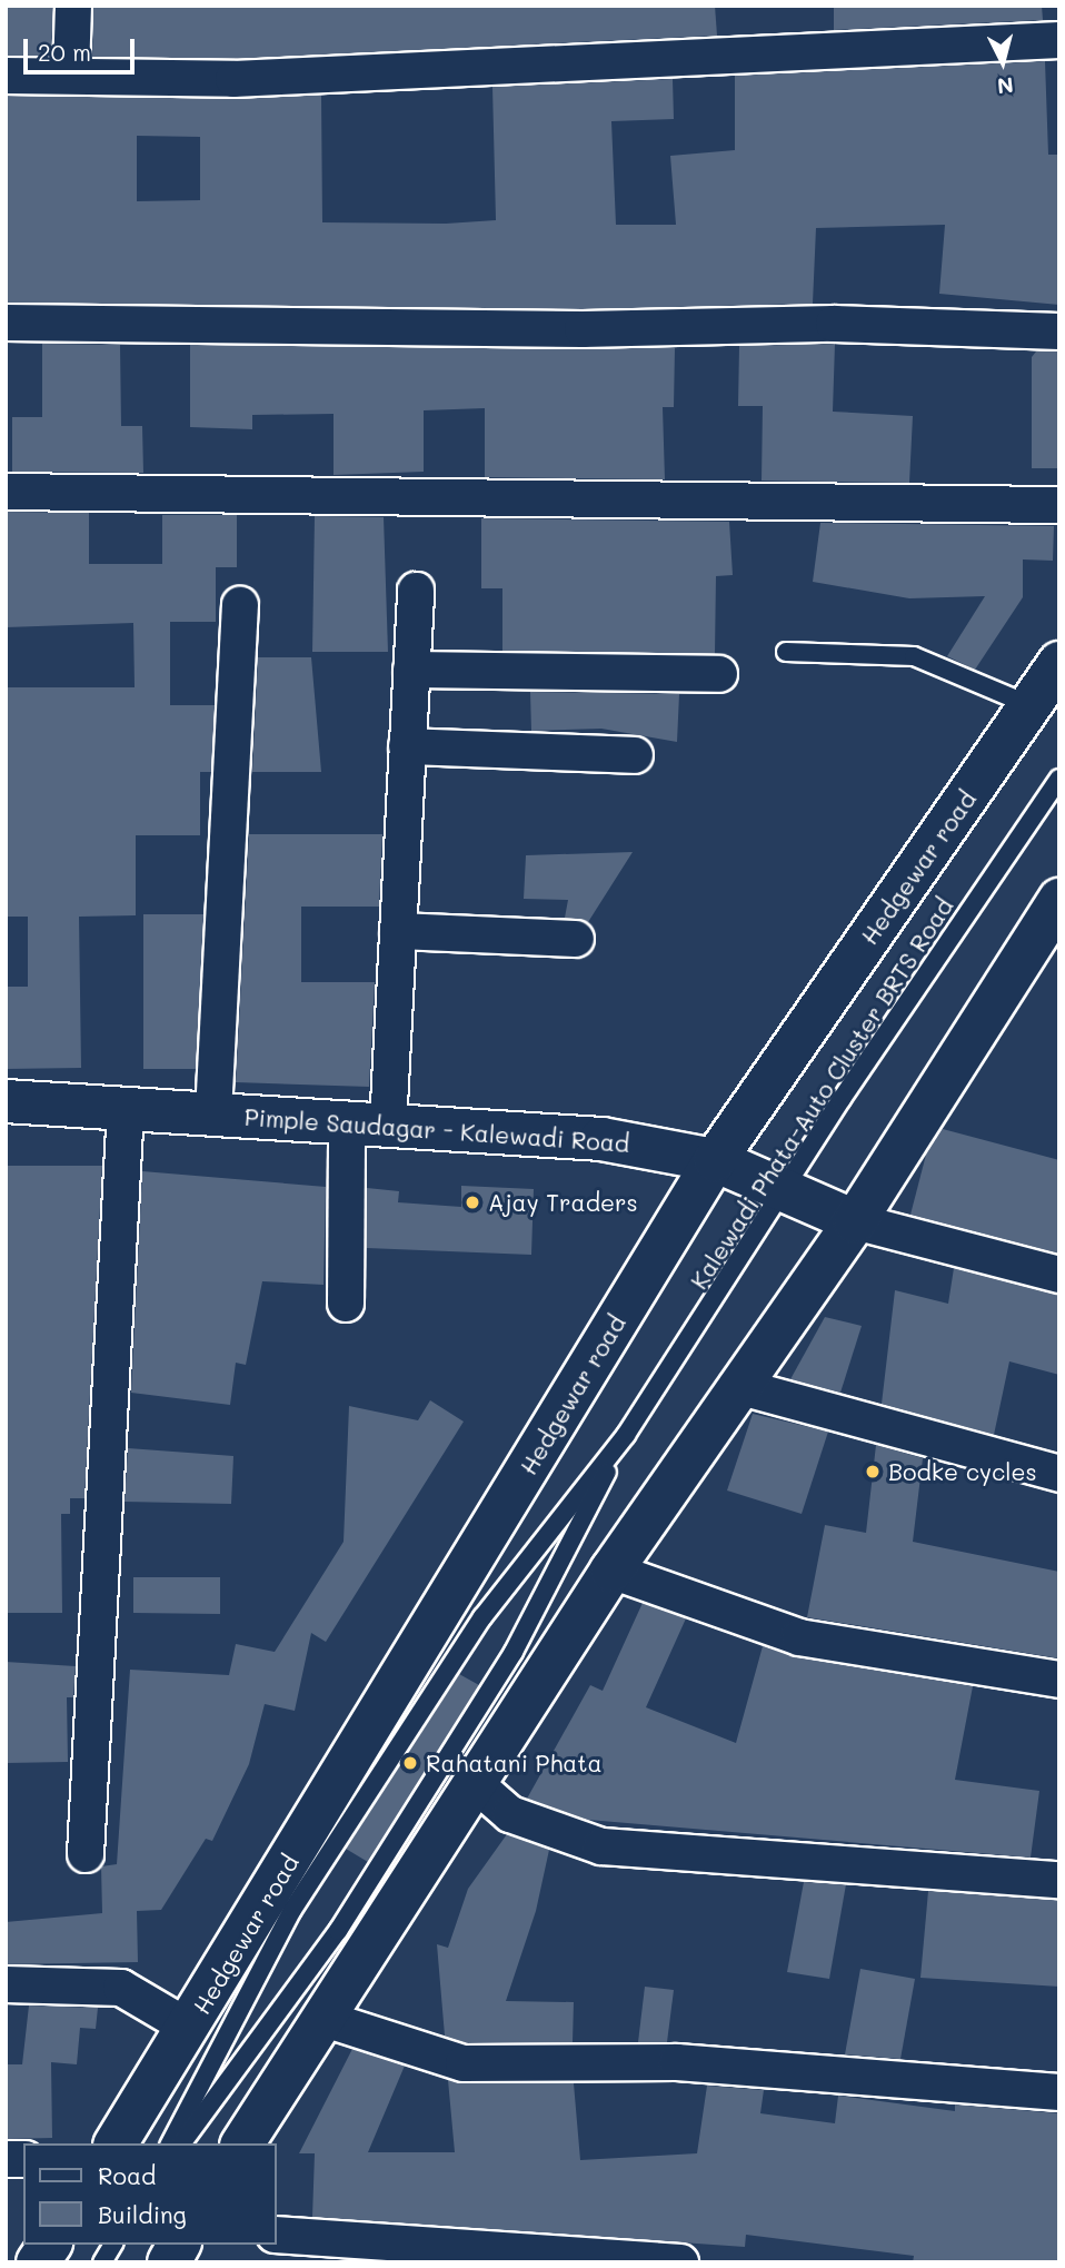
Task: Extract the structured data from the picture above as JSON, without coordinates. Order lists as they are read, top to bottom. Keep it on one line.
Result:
{"streets":{"main road":["Hedgewar road","Pimple Saudagar - Kalewadi Road"],"lane":["Kalewadi Phata-Auto Cluster BRTS Road"]},"crossings":[["Hedgewar road","Pimple Saudagar - Kalewadi Road"],["Kalewadi Phata-Auto Cluster BRTS Road","Pimple Saudagar - Kalewadi Road"]],"places":["Ajay Traders","Bodke cycles","Rahatani Phata"],"legend":["Road","Building"],"scale_bar":"20 m","north":"bottom"}
